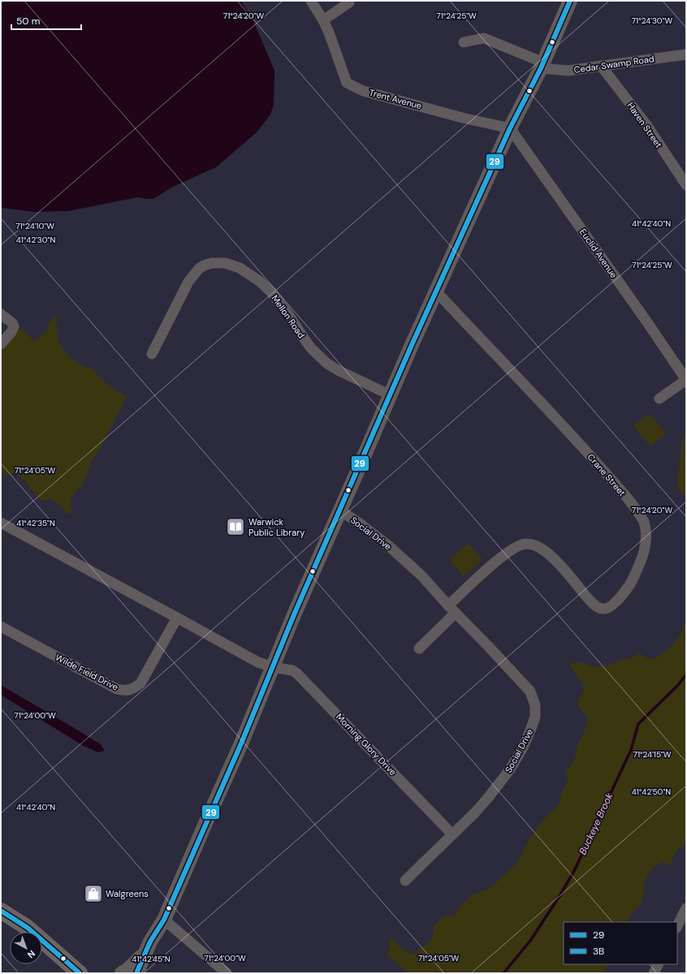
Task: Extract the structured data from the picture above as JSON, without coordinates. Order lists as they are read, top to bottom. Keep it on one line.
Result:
{"streets":{"street":["Cedar Swamp Road","Trent Avenue","Haven Street","Euclid Avenue","Mellon Road","Crane Street","Social Drive","Wilde Field Drive","Morning Glory Drive"]},"crossings":[["Cedar Swamp Road","Haven Street"],["Trent Avenue","Euclid Avenue"],["Crane Street","Social Drive"],["Social Drive","Morning Glory Drive"]],"water":["Buckeye Brook"],"places":{"library":["Warwick Public Library"],"shop":["Walgreens"]},"lines":["transit line 29","transit line 3B"],"legend":["29","3B"],"scale_bar":"50 m","north":"bottom right","coordinates":["71°24'20\"W","71°24'25\"W","71°24'30\"W","41°42'40\"N","71°24'10\"W","41°42'30\"N","71°24'05\"W","41°42'35\"N","71°24'00\"W","71°24'15\"W","41°42'50\"N","41°42'45\"N"]}
